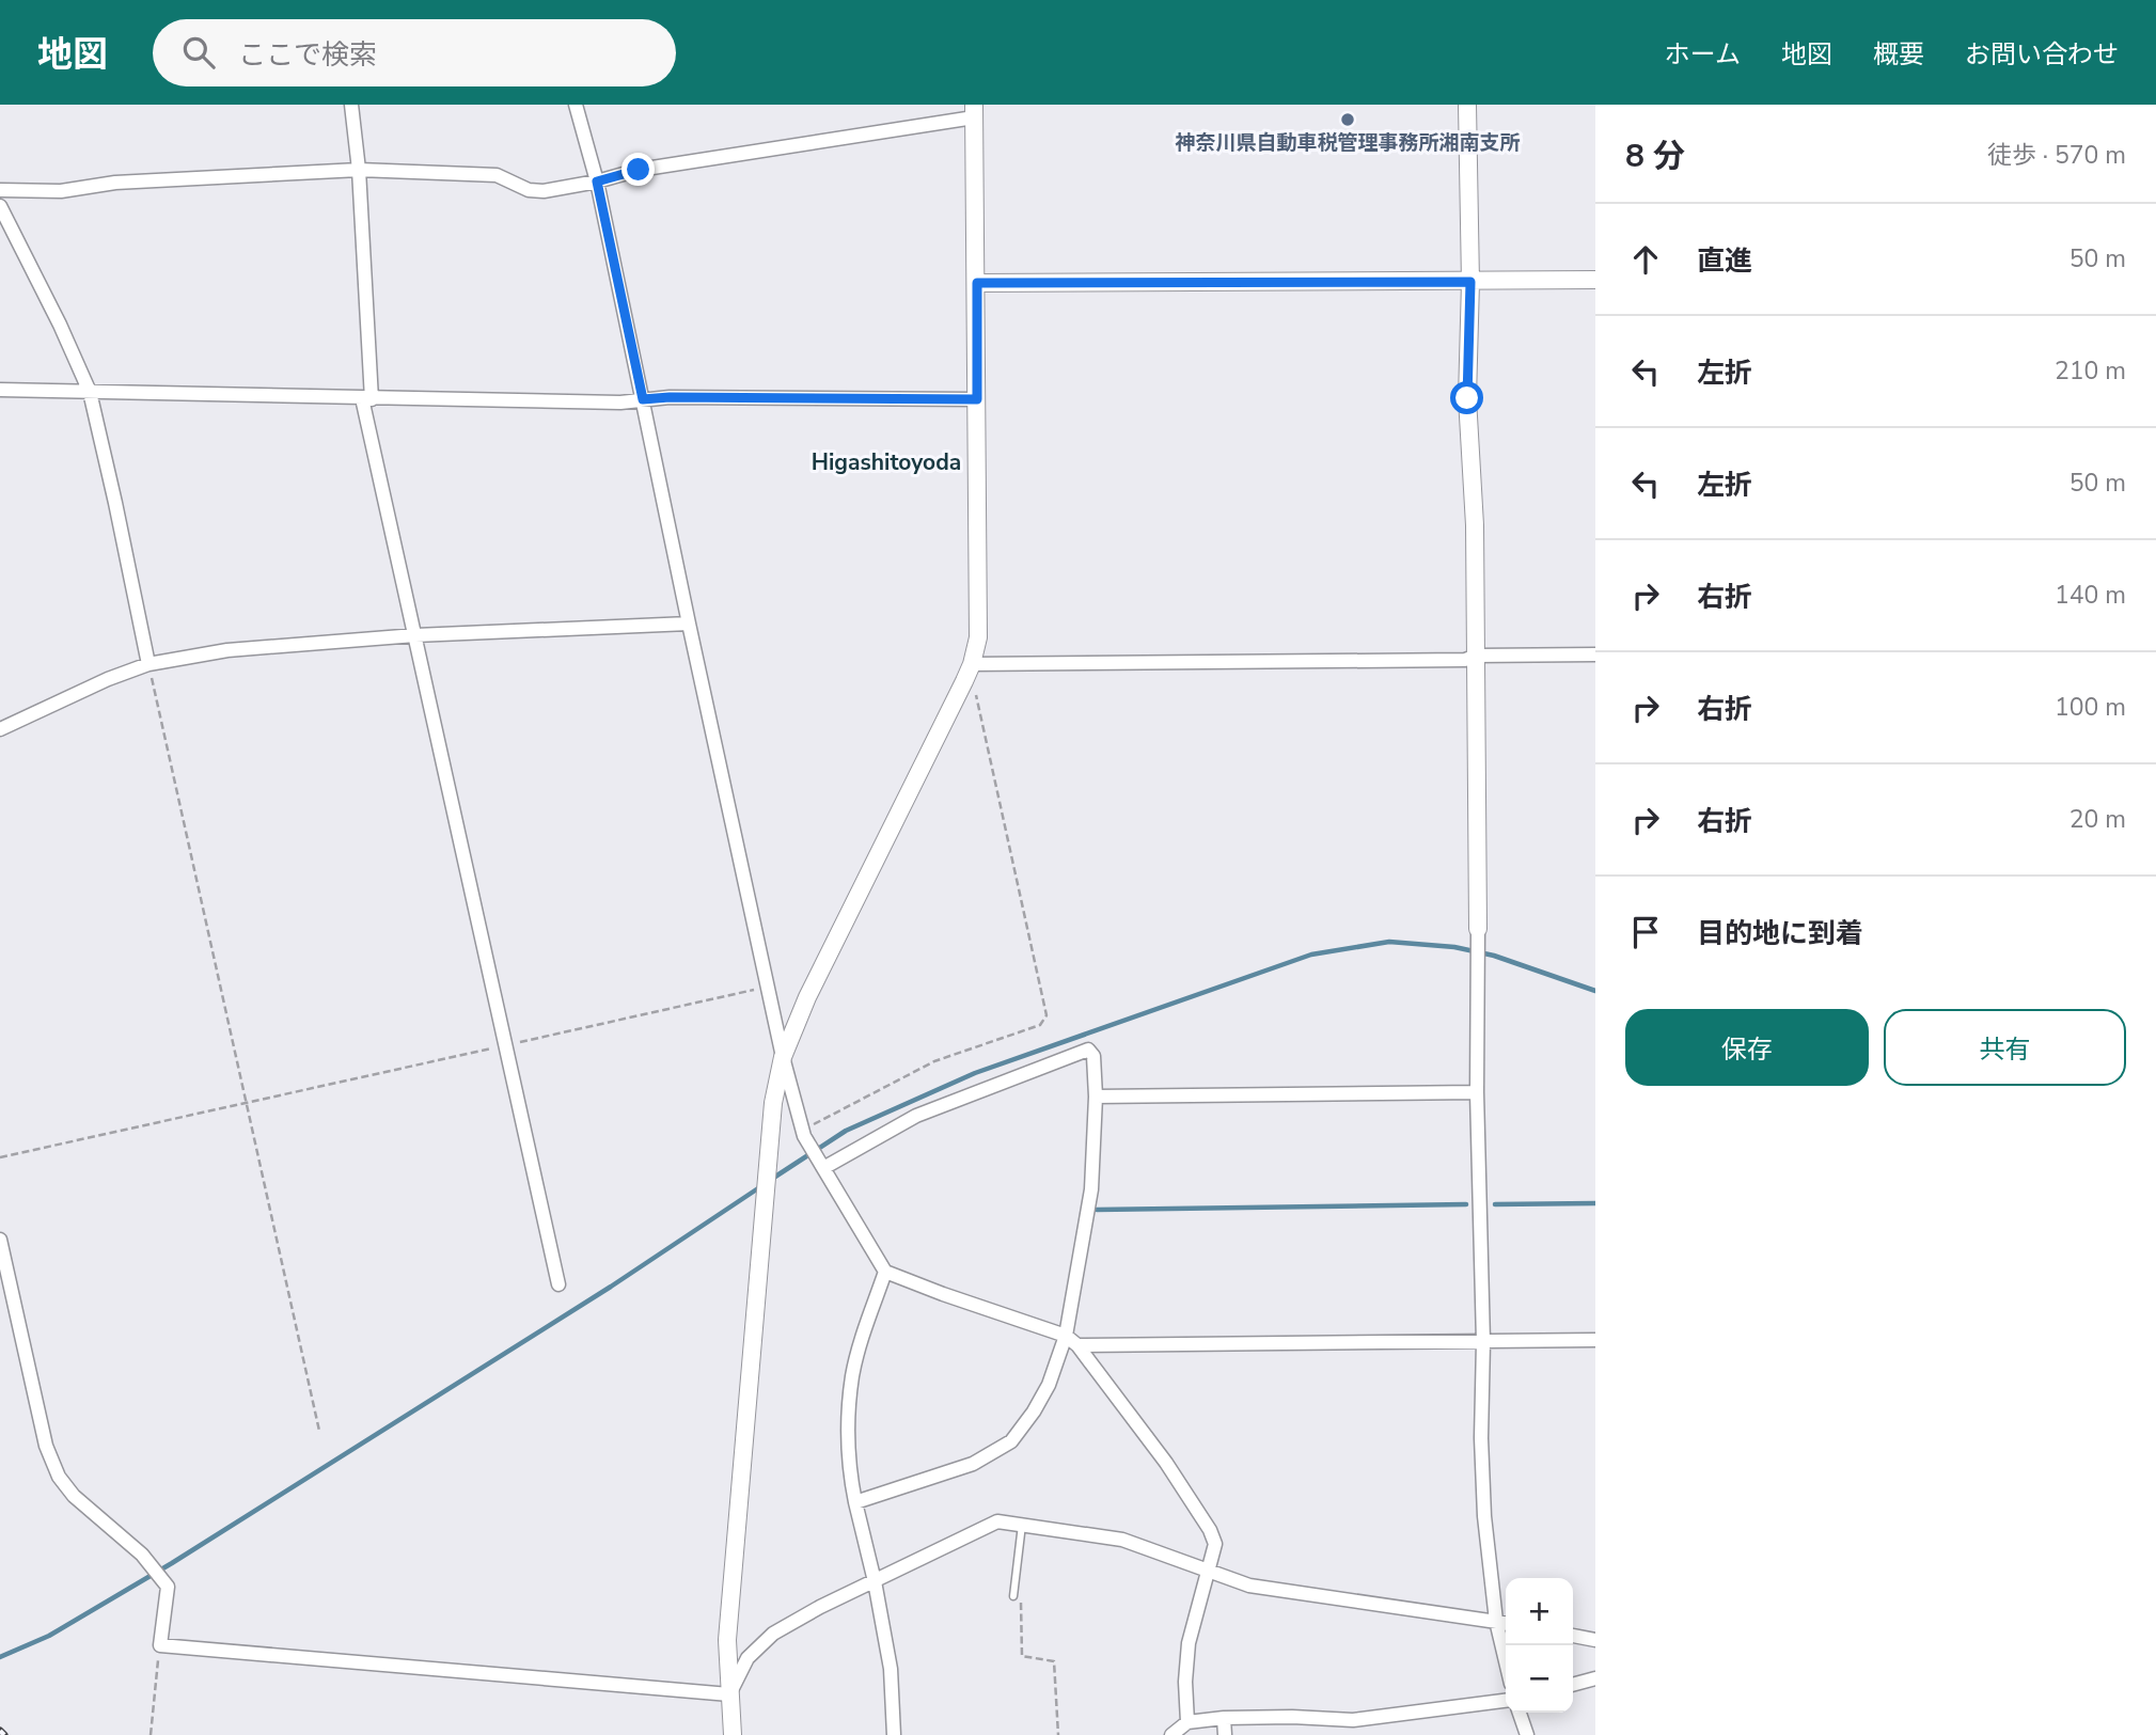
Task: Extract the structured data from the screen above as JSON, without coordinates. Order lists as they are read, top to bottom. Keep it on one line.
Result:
{"districts":["Higashitoyoda"],"places":["神奈川県自動車税管理事務所湘南支所"],"page":{"header":"地図","search":"ここで検索","nav":["ホーム","地図","概要","お問い合わせ"],"heading":["8 分","徒歩 · 570 m"],"list":[["直進","50 m"],["左折","210 m"],["左折","50 m"],["右折","140 m"],["右折","100 m"],["右折","20 m"],"目的地に到着"],"buttons":["保存","共有"],"map_buttons":["+","−"]}}
